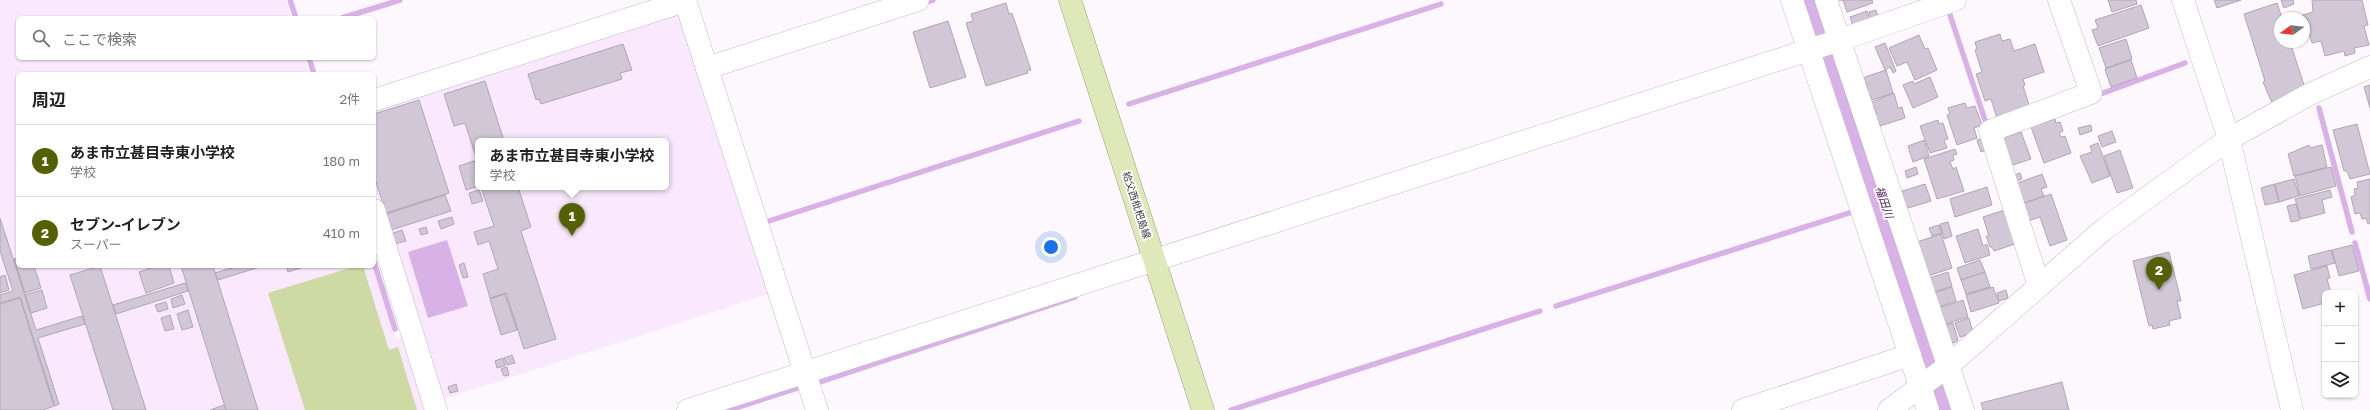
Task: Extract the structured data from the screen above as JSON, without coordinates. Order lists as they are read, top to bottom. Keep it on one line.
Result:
{"streets":{"main road":["給父西枇杷島線"]},"water":["福田川"],"north":"left","page":{"search":"ここで検索","heading":["周辺","2件"],"list":[{"mark":"1","name":"あま市立甚目寺東小学校","note":"学校","value":"180 m"},{"mark":"2","name":"セブン-イレブン","note":"スーパー","value":"410 m"}],"popup":["あま市立甚目寺東小学校","学校"],"pins":["1","2"],"map_buttons":["+","−"]}}
